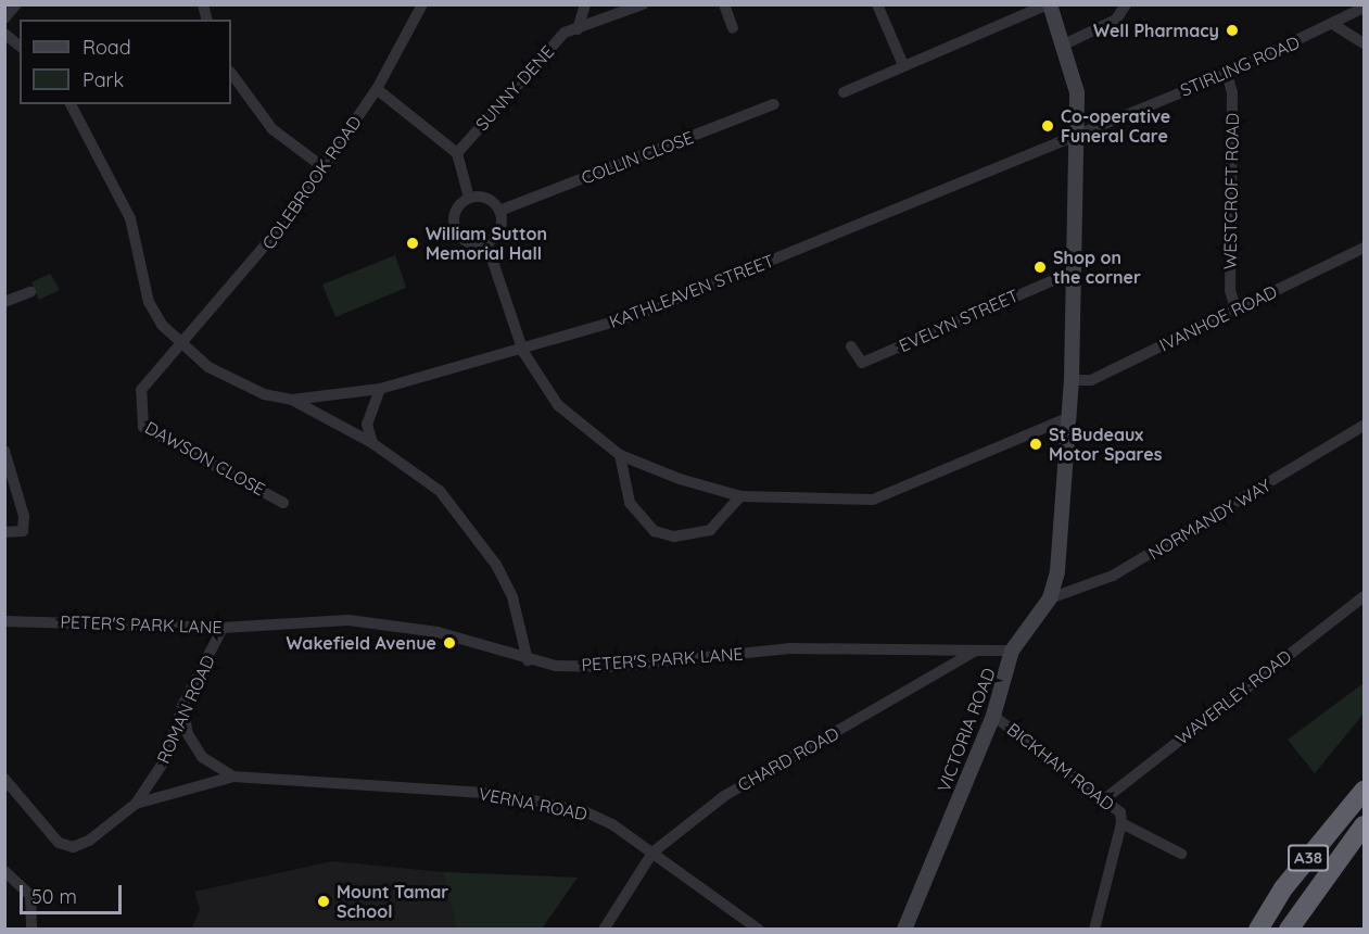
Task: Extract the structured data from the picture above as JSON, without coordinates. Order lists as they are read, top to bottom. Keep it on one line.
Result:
{"streets":{"highway":["A38"],"street":["STIRLING ROAD","SUNNY DENE","COLLIN CLOSE","COLEBROOK ROAD","WESTCROFT ROAD","KATHLEAVEN STREET","IVANHOE ROAD","EVELYN STREET","DAWSON CLOSE","NORMANDY WAY","PETER'S PARK LANE","WAVERLEY ROAD","ROMAN ROAD","VICTORIA ROAD","CHARD ROAD","BICKHAM ROAD","VERNA ROAD"]},"crossings":[["STIRLING ROAD","WESTCROFT ROAD"],["STIRLING ROAD","KATHLEAVEN STREET"],["STIRLING ROAD","VICTORIA ROAD"],["COLEBROOK ROAD","DAWSON CLOSE"],["WESTCROFT ROAD","IVANHOE ROAD"],["KATHLEAVEN STREET","VICTORIA ROAD"],["IVANHOE ROAD","VICTORIA ROAD"],["EVELYN STREET","VICTORIA ROAD"],["NORMANDY WAY","VICTORIA ROAD"],["PETER'S PARK LANE","ROMAN ROAD"],["PETER'S PARK LANE","VICTORIA ROAD"],["PETER'S PARK LANE","CHARD ROAD"],["WAVERLEY ROAD","BICKHAM ROAD"],["ROMAN ROAD","VERNA ROAD"],["VICTORIA ROAD","BICKHAM ROAD"],["CHARD ROAD","VERNA ROAD"]],"places":["Well Pharmacy","Co-operative Funeral Care","William Sutton Memorial Hall","Shop on the corner","St Budeaux Motor Spares","Wakefield Avenue","Mount Tamar School"],"legend":["Road","Park"],"scale_bar":"50 m"}
